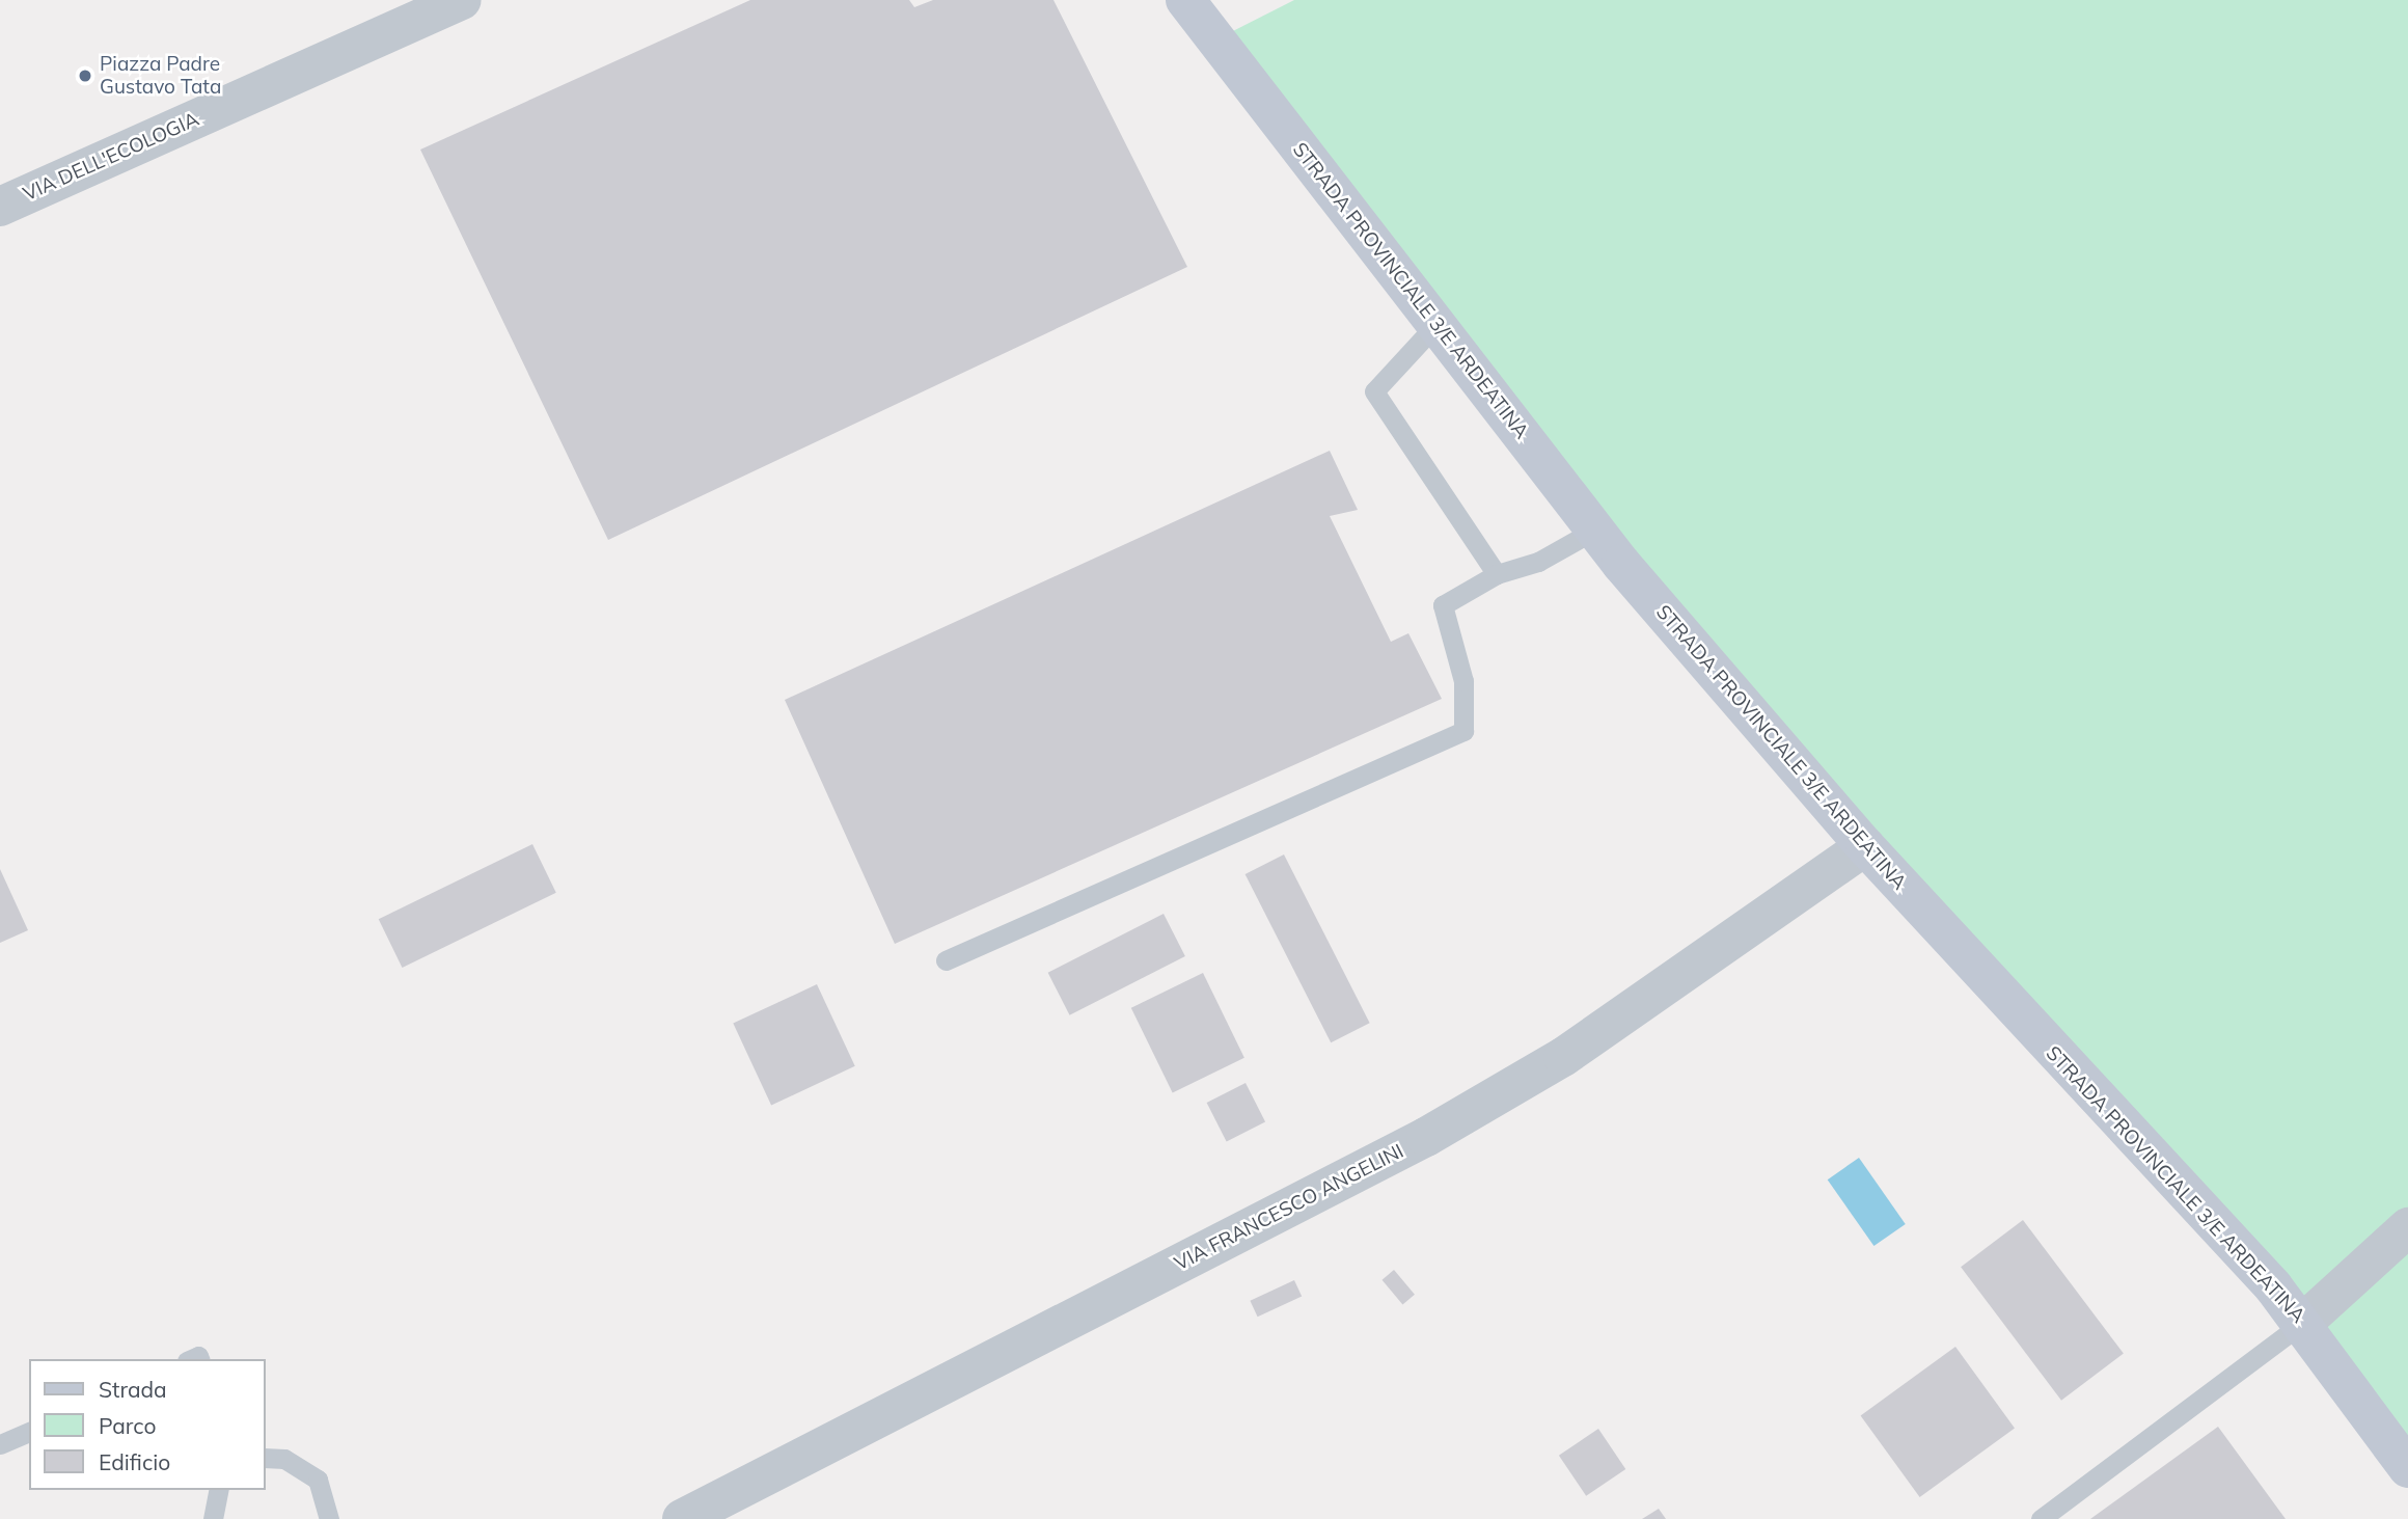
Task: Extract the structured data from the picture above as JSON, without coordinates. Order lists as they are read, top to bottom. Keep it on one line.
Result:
{"streets":{"main road":["STRADA PROVINCIALE 3/E ARDEATINA"],"street":["VIA DELL'ECOLOGIA","VIA FRANCESCO ANGELINI"]},"crossings":[["STRADA PROVINCIALE 3/E ARDEATINA","VIA FRANCESCO ANGELINI"]],"places":["Piazza Padre Gustavo Tata"],"legend":["Strada","Parco","Edificio"]}
